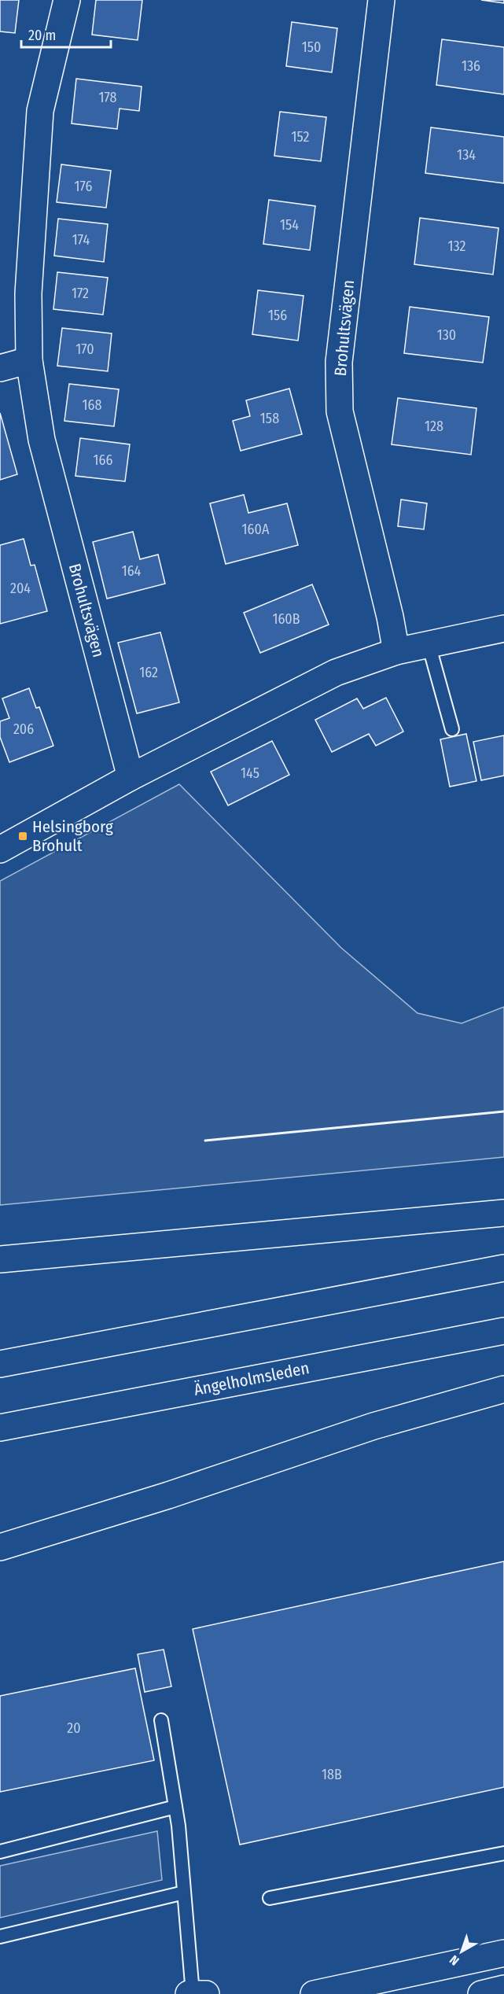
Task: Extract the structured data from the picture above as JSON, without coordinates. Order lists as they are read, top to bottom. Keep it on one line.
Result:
{"streets":{"main road":["Brohultsvägen","Ängelholmsleden"]},"places":{"transit":["Helsingborg Brohult"]},"house_numbers":["150","136","178","152","134","176","154","174","132","172","156","130","170","168","158","128","166","160A","164","204","160B","162","206","145","20","18B"],"scale_bar":"20 m","north":"bottom left"}
